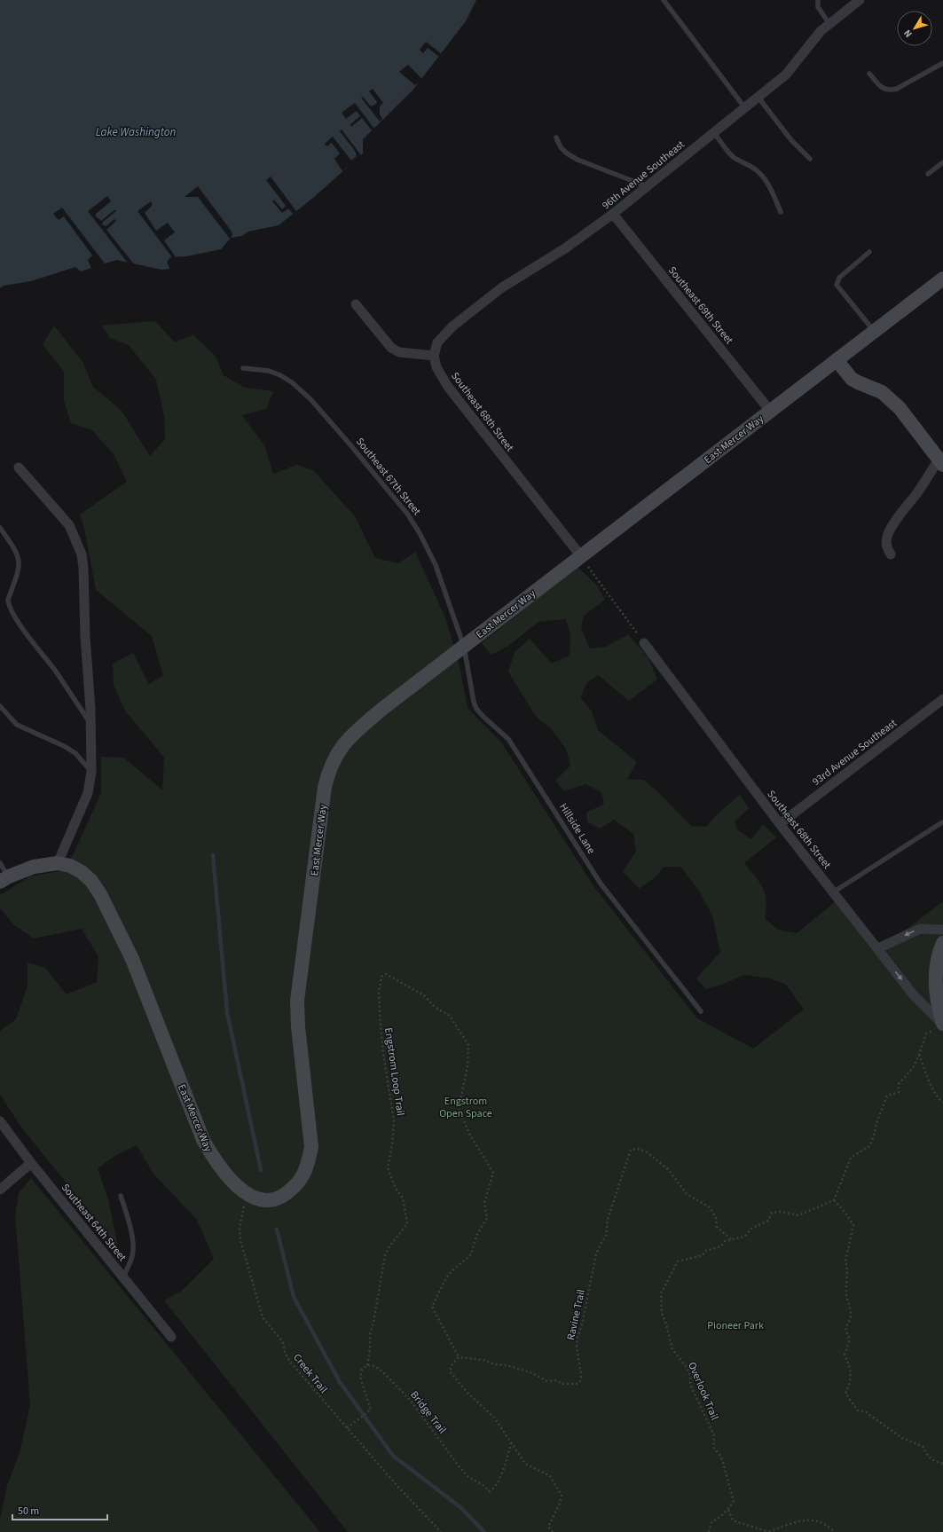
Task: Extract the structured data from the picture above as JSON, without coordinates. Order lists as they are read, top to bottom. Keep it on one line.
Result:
{"streets":{"street":["96th Avenue Southeast","Southeast 69th Street","Southeast 68th Street","East Mercer Way","93rd Avenue Southeast","Southeast 64th Street"],"lane":["Southeast 67th Street","Hillside Lane"],"path":["Engstrom Loop Trail","Ravine Trail","Creek Trail","Overlook Trail","Bridge Trail"]},"crossings":[["96th Avenue Southeast","Southeast 69th Street"],["96th Avenue Southeast","Southeast 68th Street"],["Southeast 69th Street","East Mercer Way"],["Southeast 68th Street","East Mercer Way"],["Southeast 68th Street","93rd Avenue Southeast"],["East Mercer Way","Southeast 67th Street"],["East Mercer Way","Hillside Lane"],["East Mercer Way","Creek Trail"],["Southeast 67th Street","Hillside Lane"],["Engstrom Loop Trail","Ravine Trail"],["Engstrom Loop Trail","Bridge Trail"],["Ravine Trail","Overlook Trail"]],"water":["Lake Washington"],"parks":["Engstrom Open Space","Pioneer Park"],"scale_bar":"50 m","north":"bottom left"}
